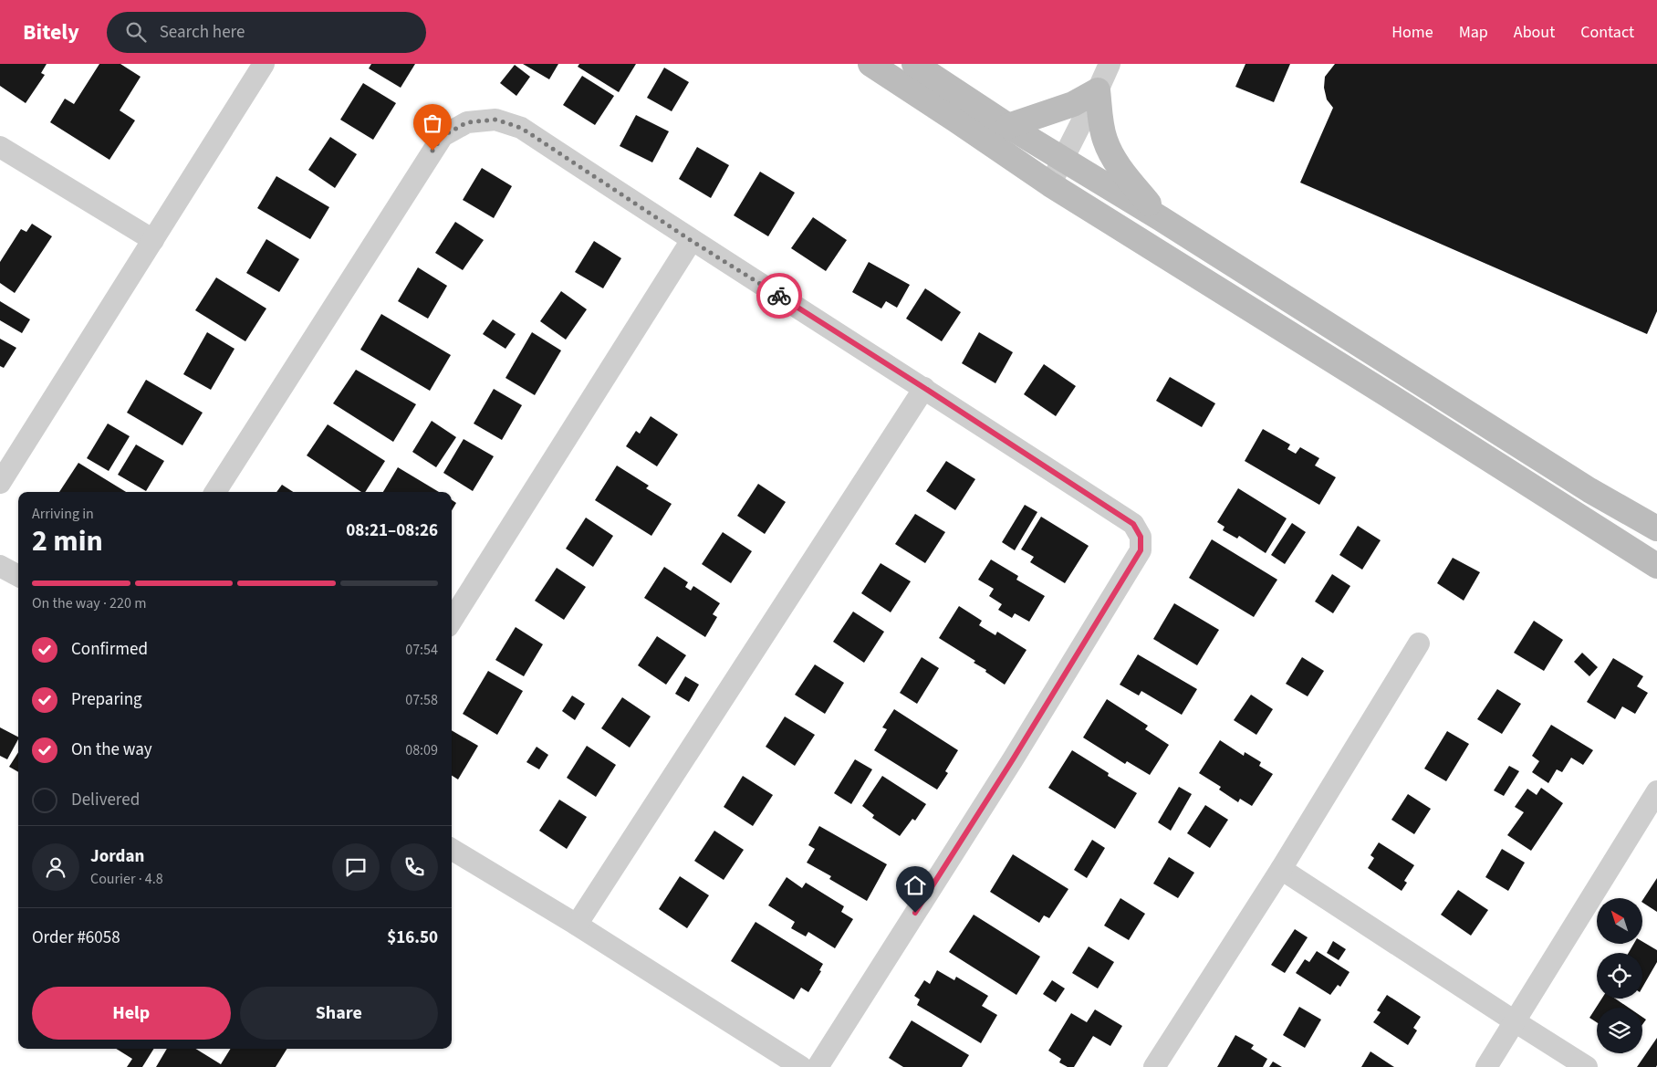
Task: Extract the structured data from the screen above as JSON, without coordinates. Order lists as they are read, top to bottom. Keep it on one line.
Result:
{"north":"top left","page":{"header":"Bitely","search":"Search here","nav":["Home","Map","About","Contact"],"heading":["2 min","Arriving in","08:21–08:26"],"panel":["Jordan","Courier · 4.8","Order #6058","$16.50"],"bar":"On the way · 220 m","list":[["Confirmed","07:54"],["Preparing","07:58"],["On the way","08:09"],"Delivered"],"buttons":["Help","Share"]}}
